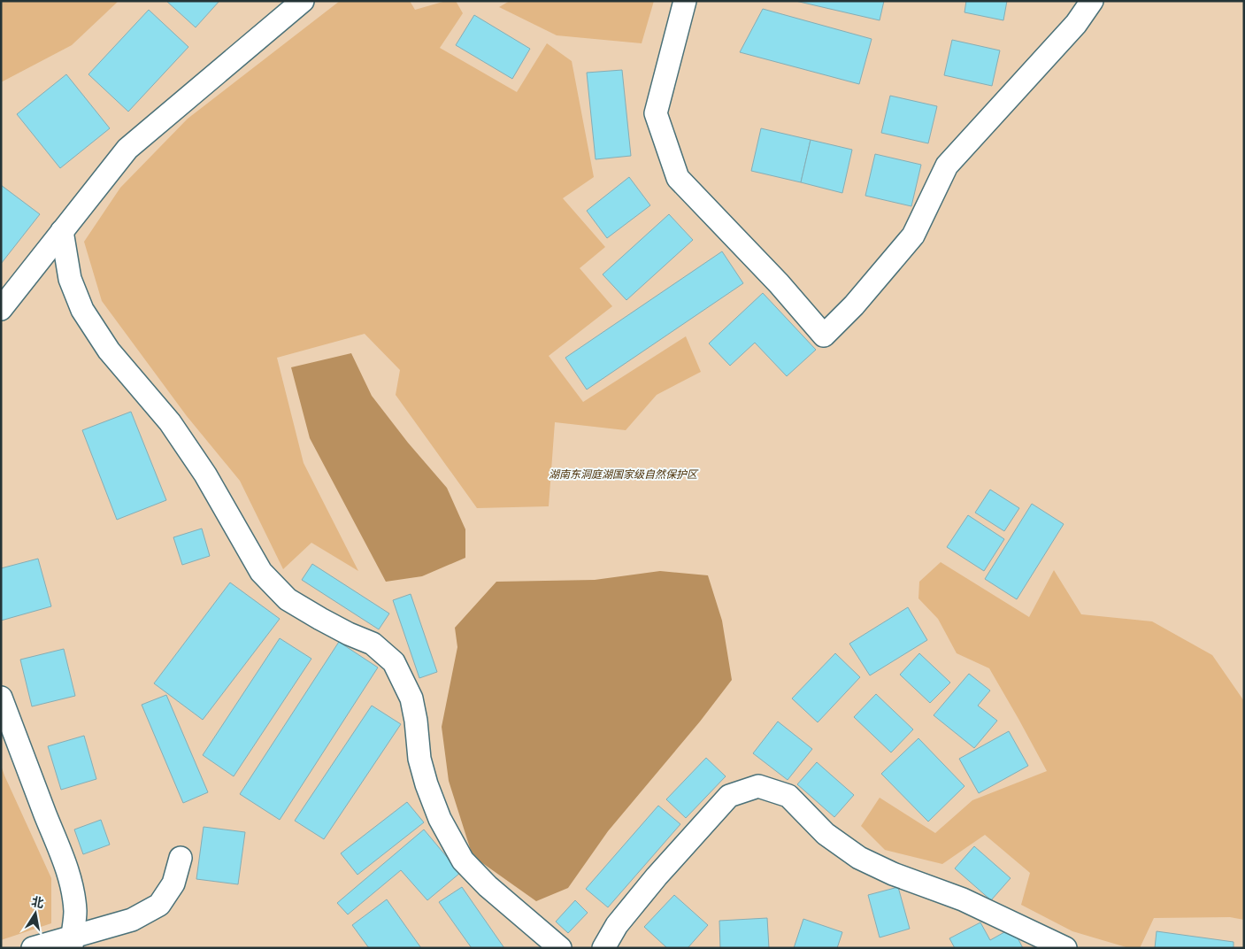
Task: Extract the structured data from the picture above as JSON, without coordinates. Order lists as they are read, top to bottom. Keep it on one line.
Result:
{"parks":["湖南东洞庭湖国家级自然保护区"],"north":"top"}
